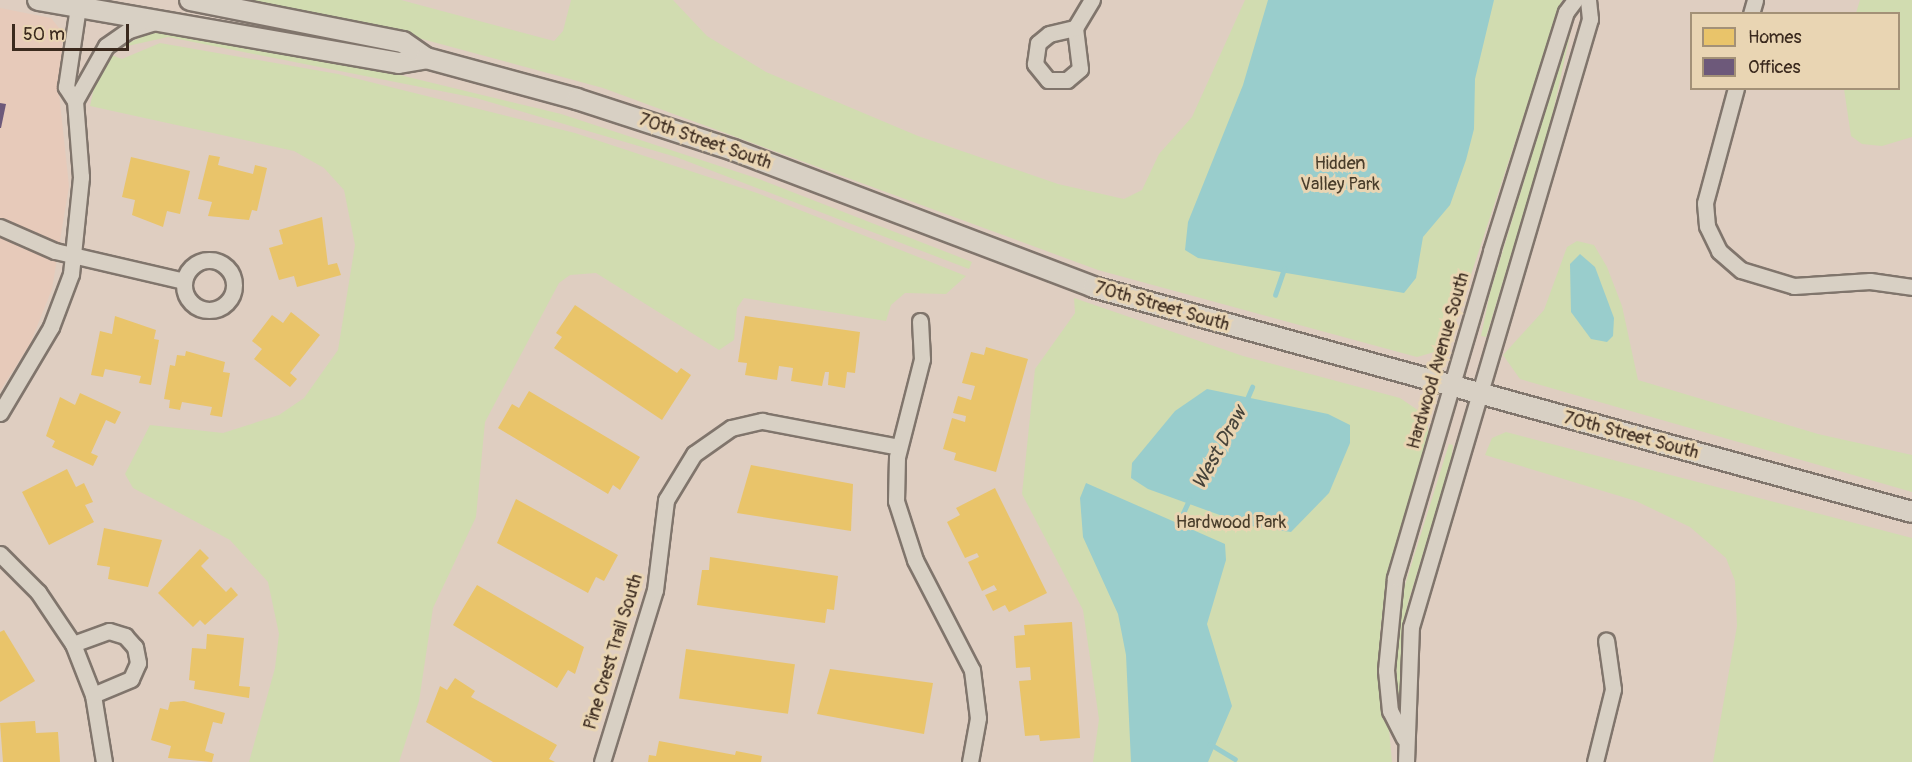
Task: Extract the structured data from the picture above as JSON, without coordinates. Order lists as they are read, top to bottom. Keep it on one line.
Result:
{"streets":{"main road":["70th Street South"],"street":["Hardwood Avenue South","Pine Crest Trail South"]},"crossings":[["70th Street South","Hardwood Avenue South"]],"water":["West Draw"],"parks":["Hidden Valley Park","Hardwood Park"],"legend":["Homes","Offices"],"scale_bar":"50 m"}
